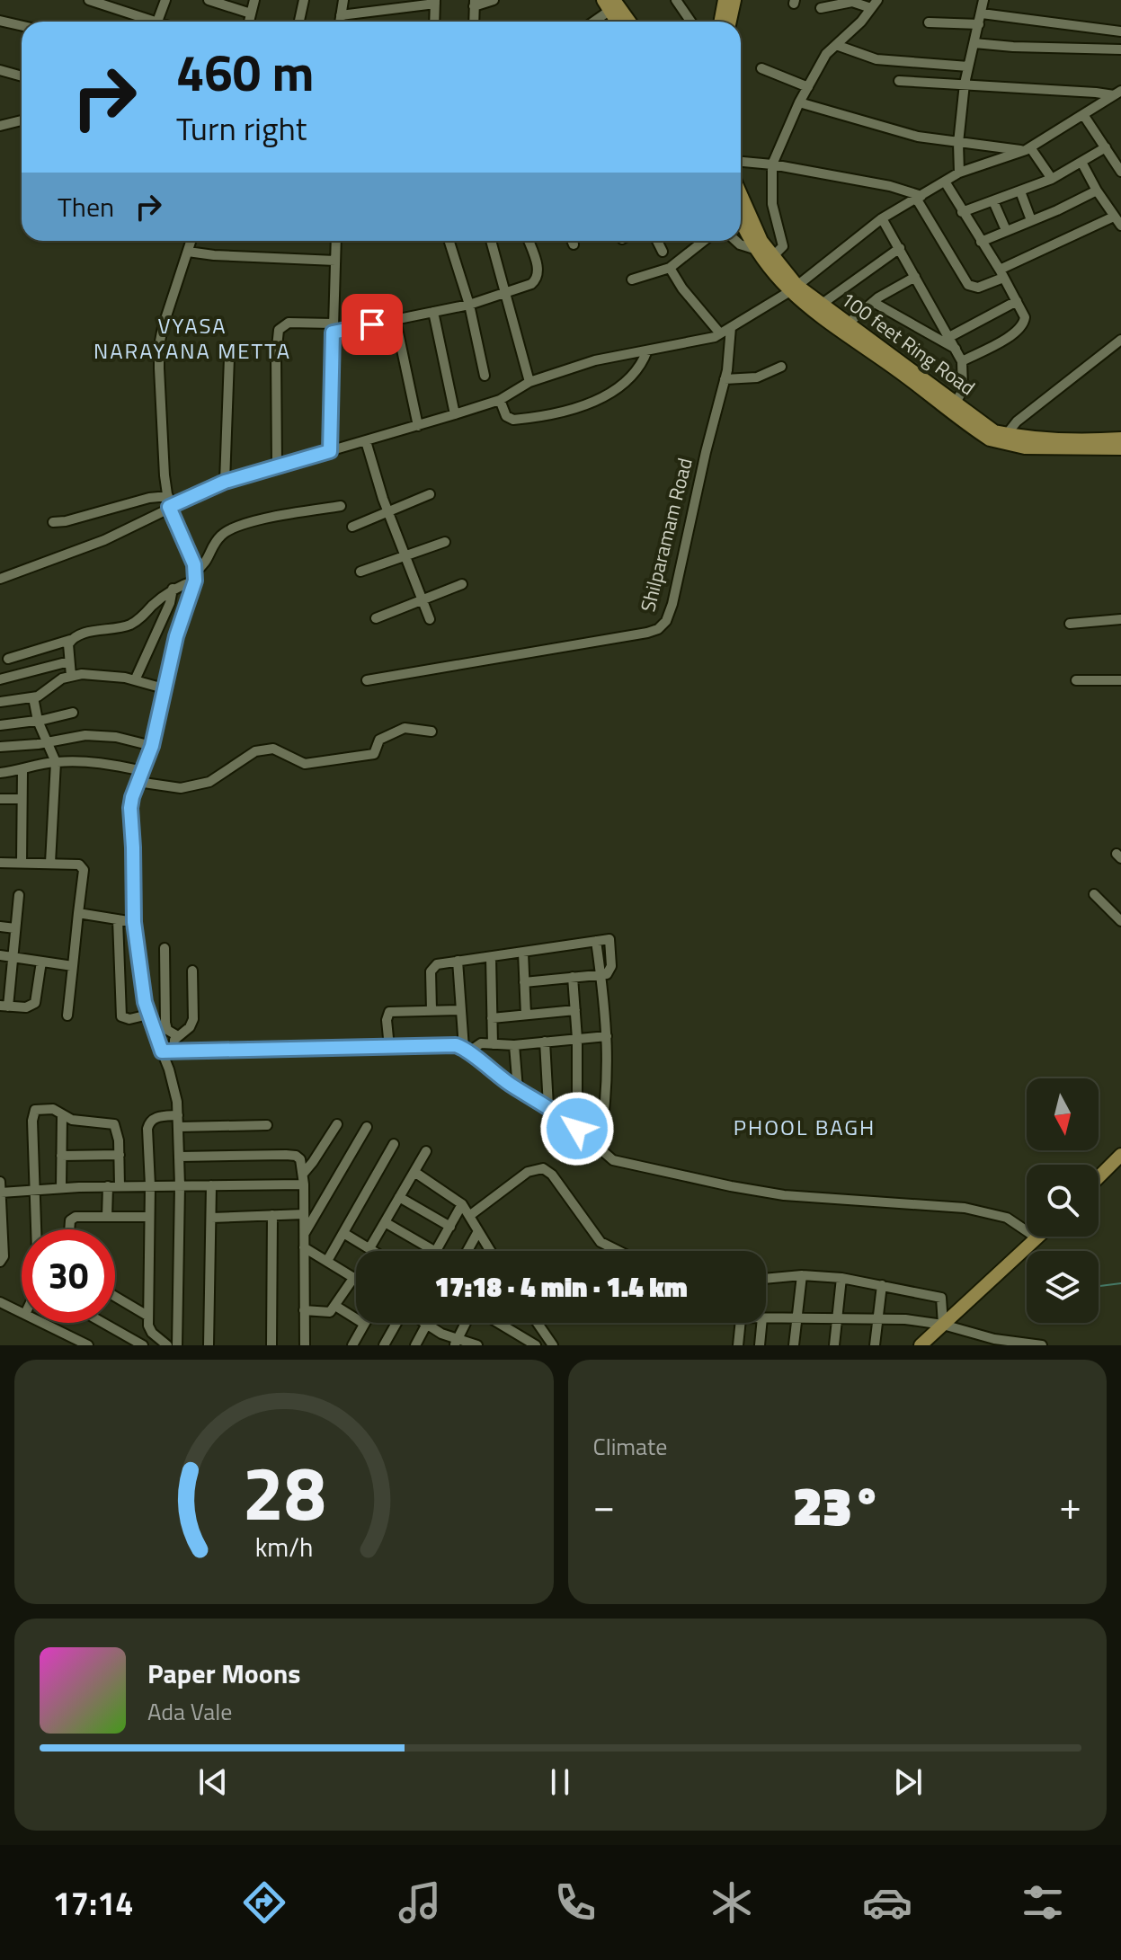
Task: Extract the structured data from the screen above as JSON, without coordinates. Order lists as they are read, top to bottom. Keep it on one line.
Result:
{"streets":{"main road":["100 feet Ring Road"],"street":["Shilparamam Road"]},"districts":["VYASA NARAYANA METTA","PHOOL BAGH"],"north":"bottom","page":{"turn":["460 m","Turn right"],"then":"Then","limit":"30","trip":"17:18 · 4 min · 1.4 km","tile":"Climate","heat":["−","23°","+"],"song":["Paper Moons","Ada Vale"],"tabs":"17:14","gauge":["28","km/h"]}}
